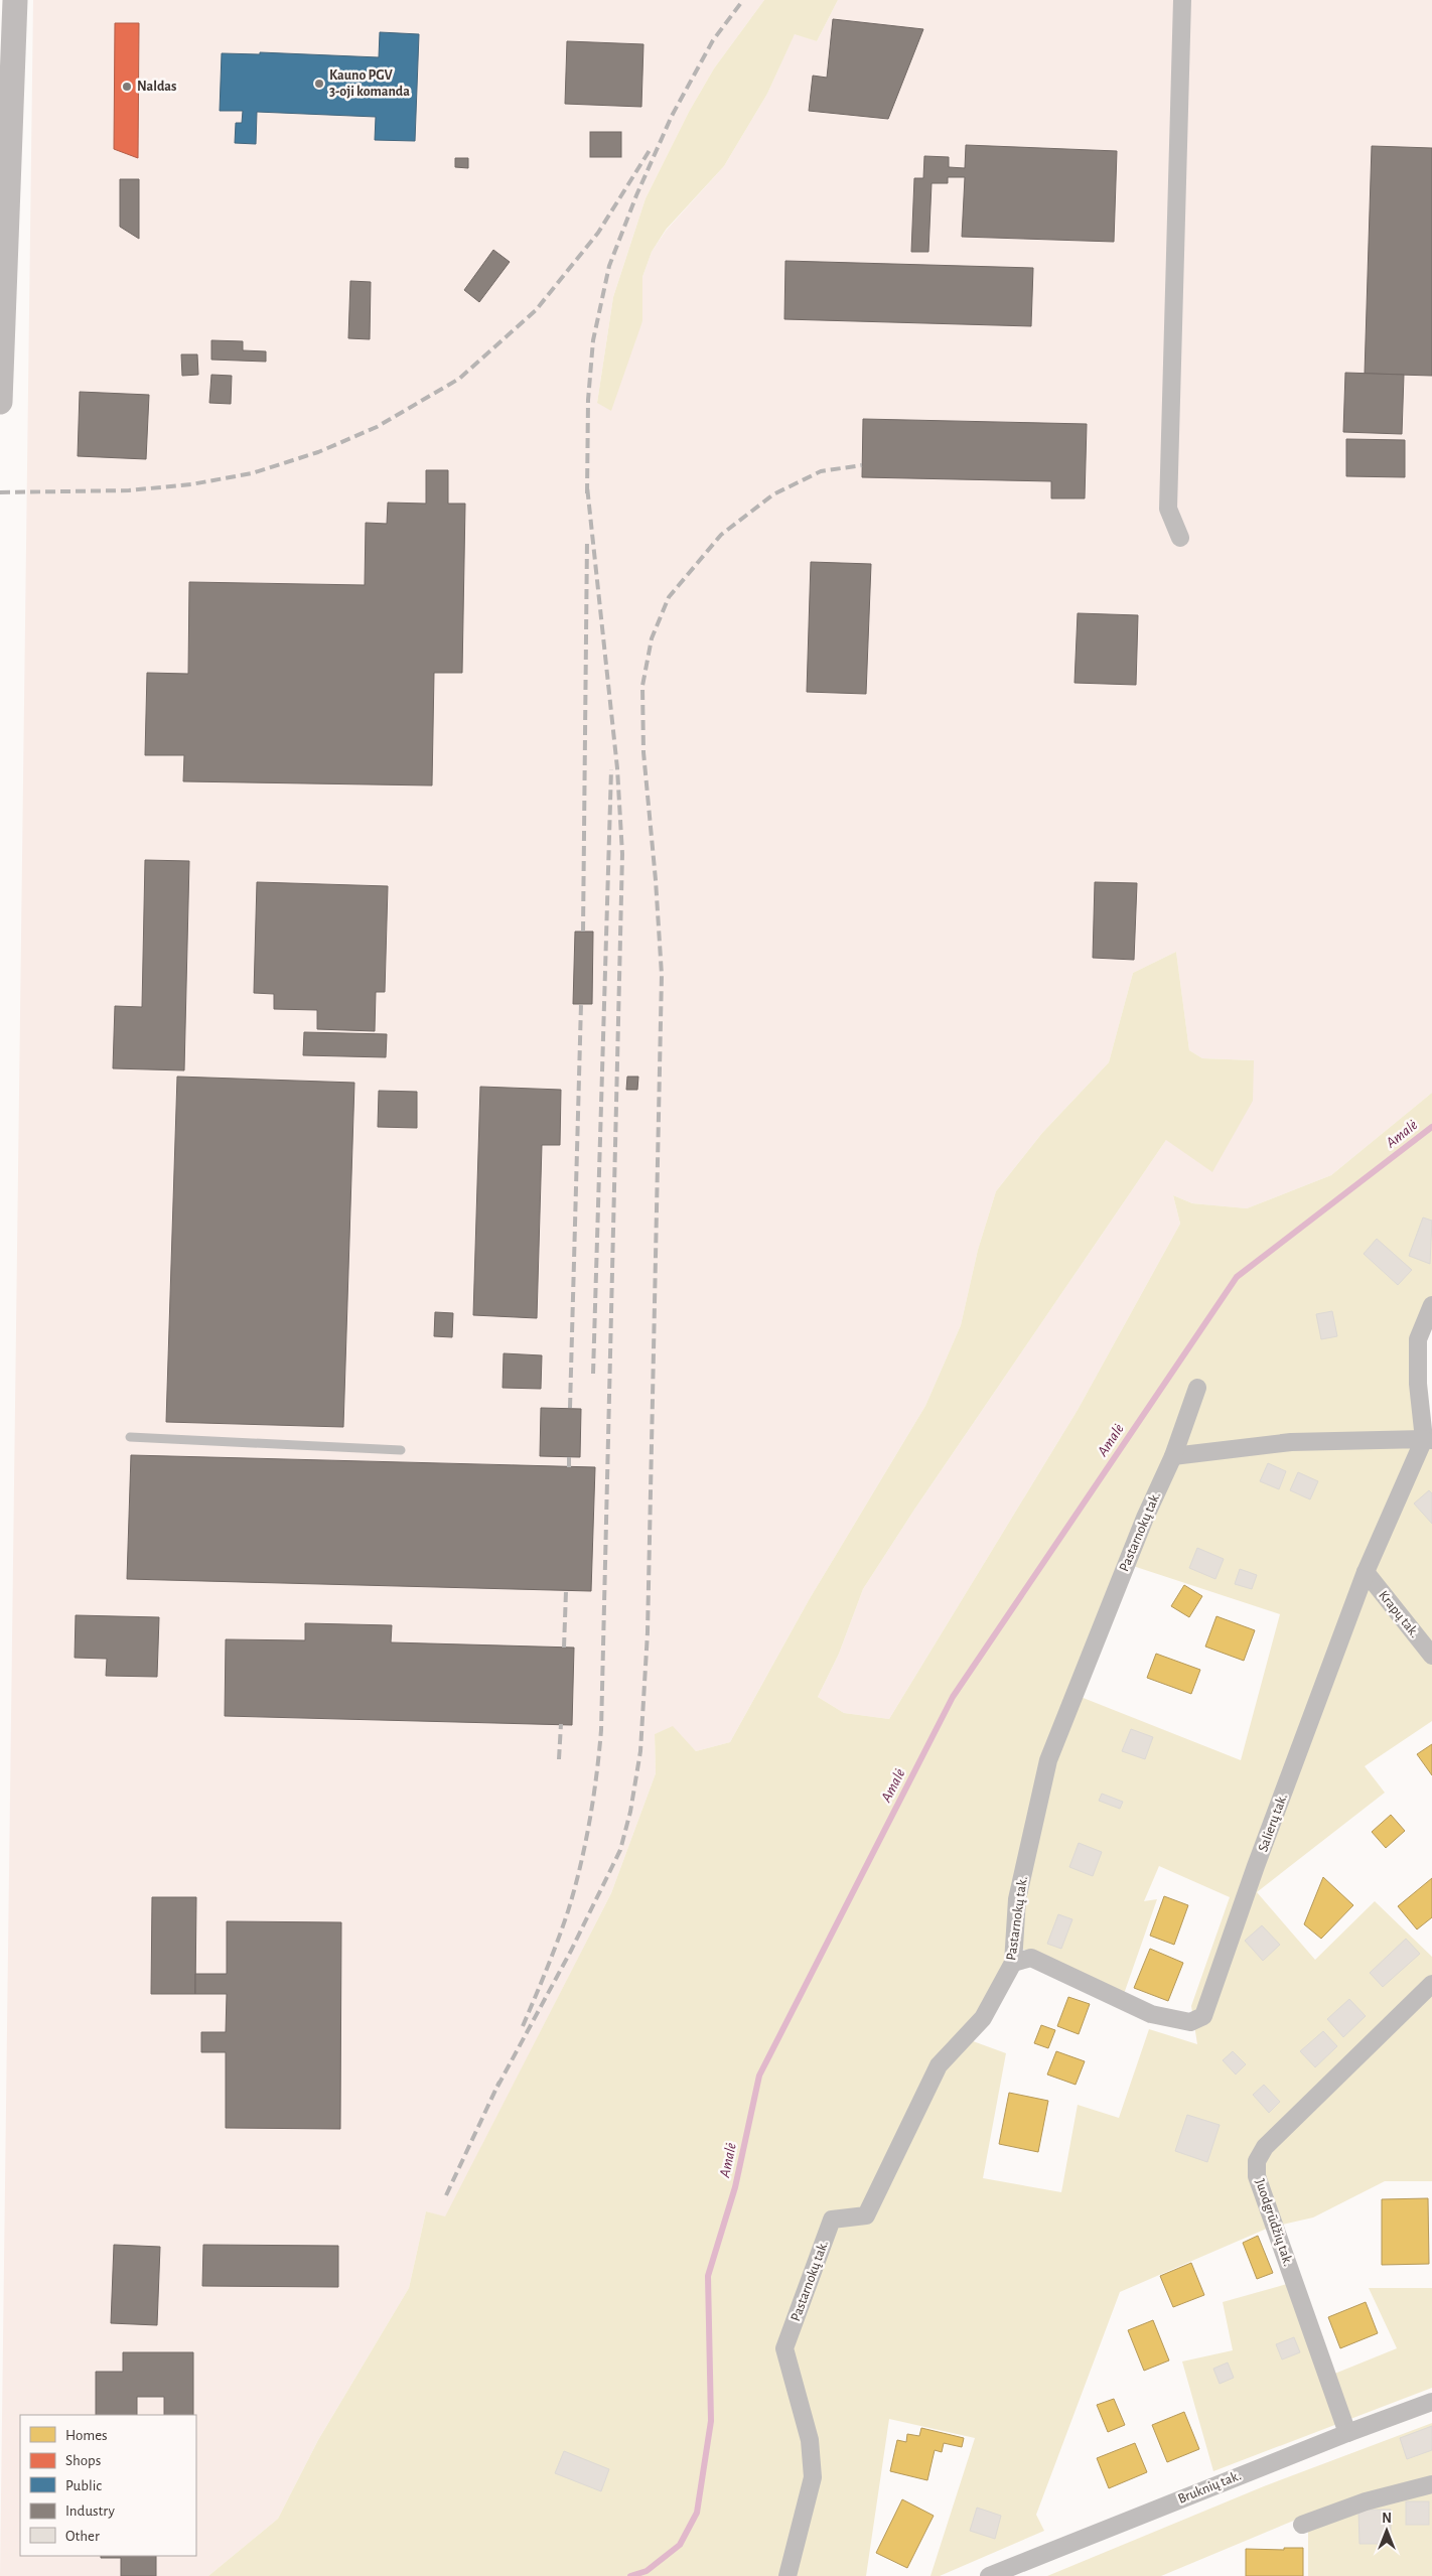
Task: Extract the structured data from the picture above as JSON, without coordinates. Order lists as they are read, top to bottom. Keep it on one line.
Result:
{"streets":{"street":["Pastarnokų tak.","Krapų tak.","Salierų tak.","Juodgrūdžių tak.","Bruknių tak."]},"crossings":[["Pastarnokų tak.","Salierų tak."],["Krapų tak.","Salierų tak."],["Juodgrūdžių tak.","Bruknių tak."]],"water":["Amalė"],"places":["Kauno PGV 3-oji komanda","Naldas"],"legend":["Homes","Shops","Public","Industry","Other"],"north":"top"}
